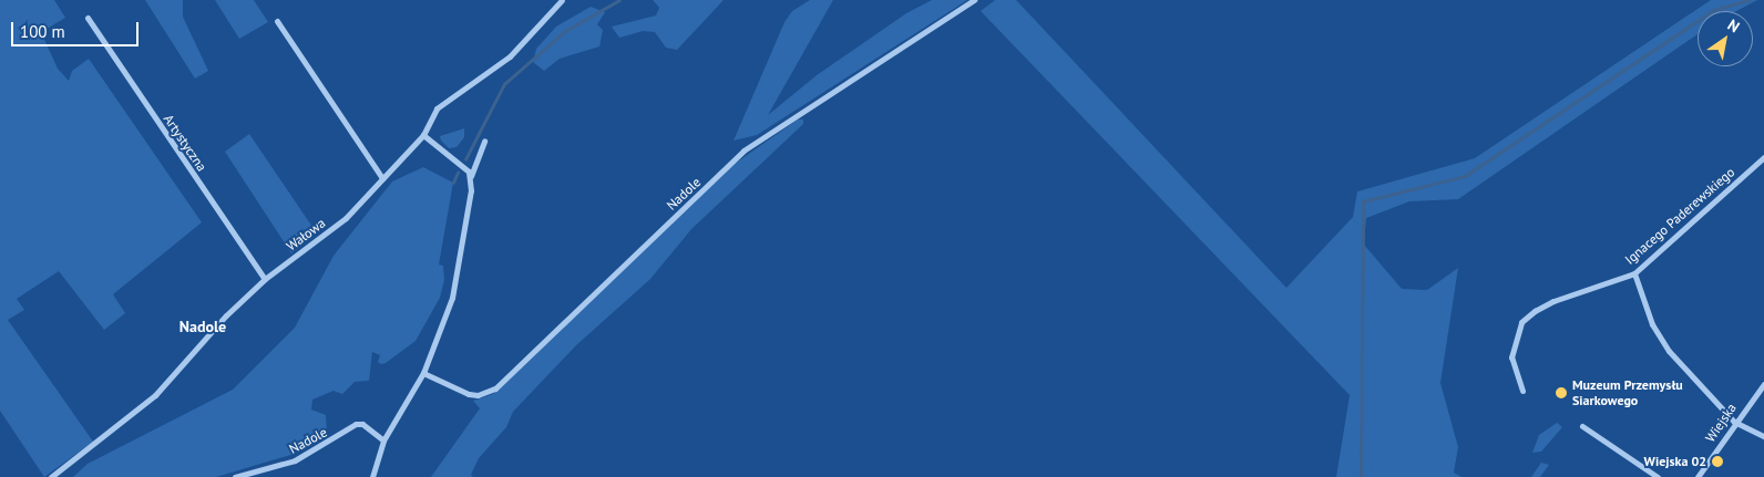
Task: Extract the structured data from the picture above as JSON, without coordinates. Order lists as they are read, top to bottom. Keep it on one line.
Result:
{"streets":{"street":["Artystyczna","Nadole","Ignacego Paderewskiego","Wałowa","Wiejska"]},"crossings":[["Artystyczna","Wałowa"]],"districts":["Nadole"],"places":["Muzeum Przemysłu Siarkowego","Wiejska 02"],"scale_bar":"100 m","north":"top right"}
